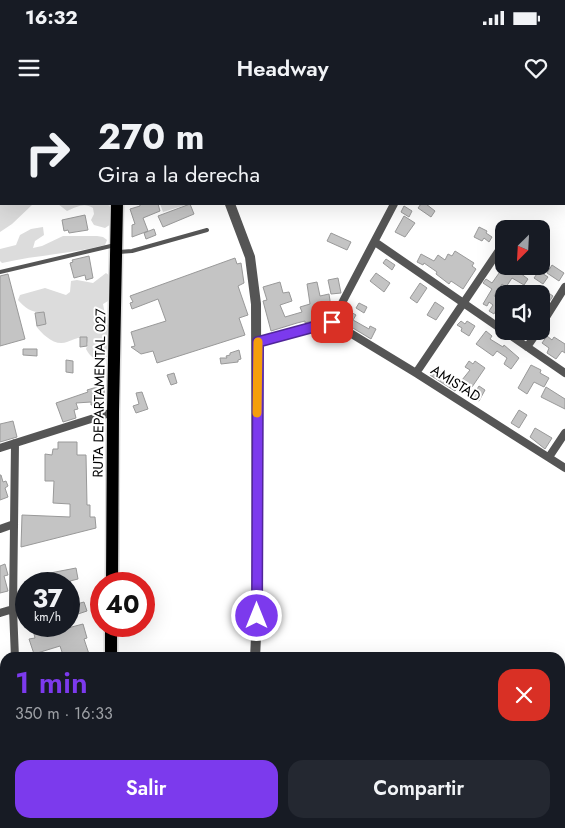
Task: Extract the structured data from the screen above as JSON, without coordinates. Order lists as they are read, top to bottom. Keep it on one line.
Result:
{"streets":{"main road":["RUTA DEPARTAMENTAL 027"],"street":["AMISTAD"]},"north":"bottom left","page":{"status":"16:32","header":"Headway","turn":["270 m","Gira a la derecha"],"speed":"37 km/h","limit":"40","heading":["1 min","350 m · 16:33"],"buttons":["Salir","Compartir"]}}
